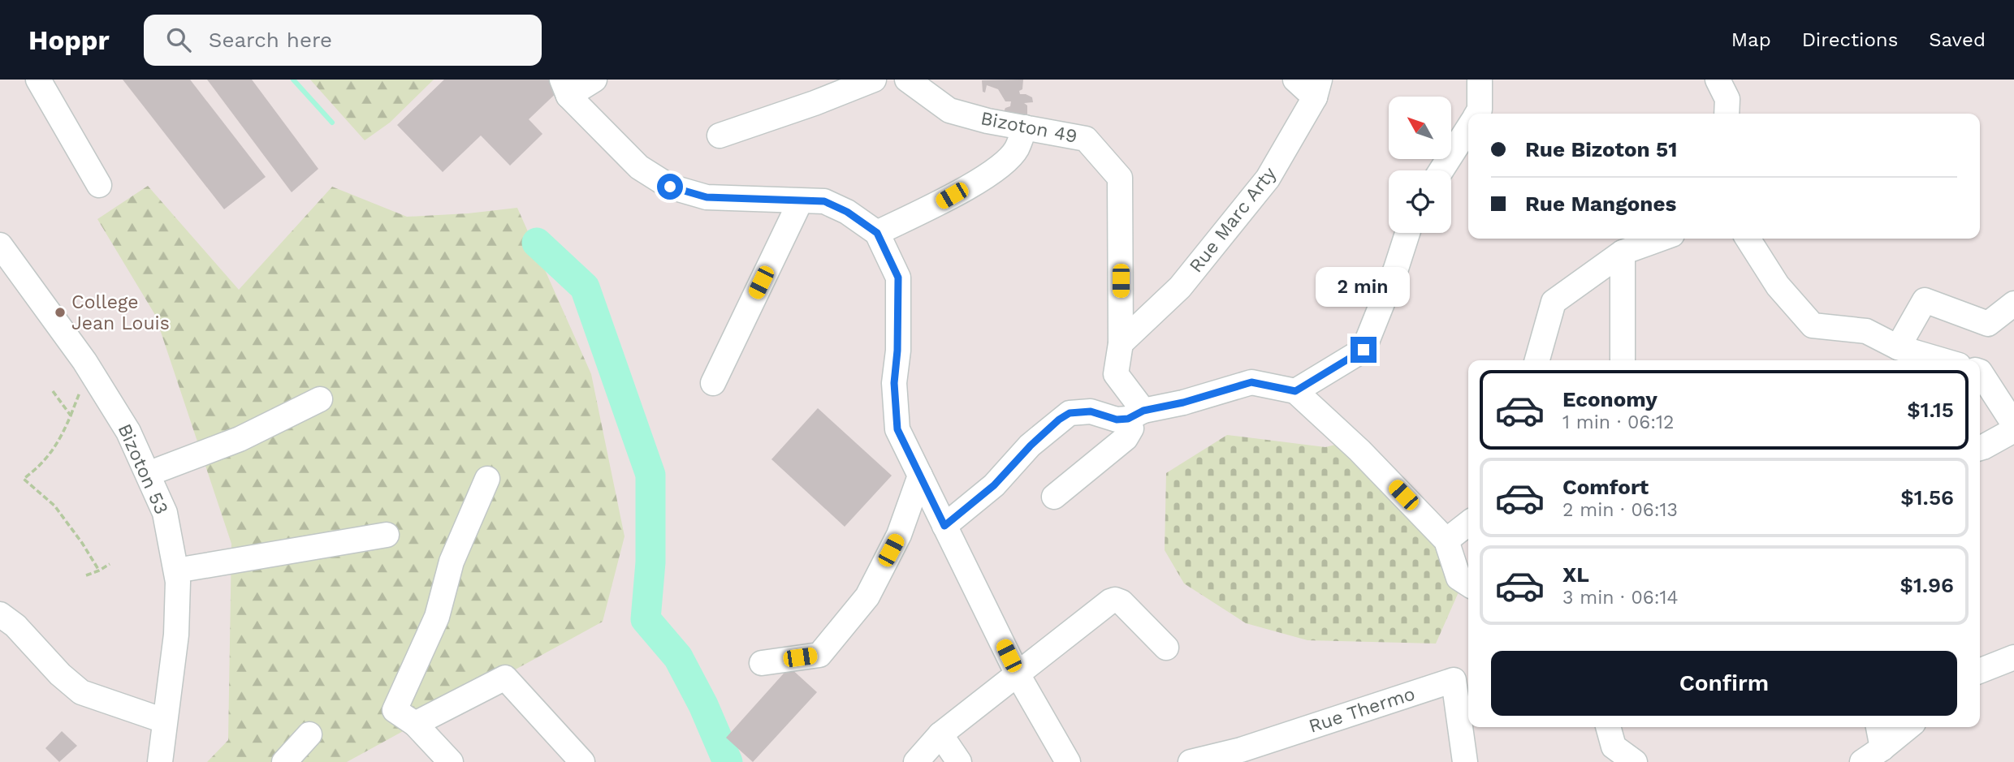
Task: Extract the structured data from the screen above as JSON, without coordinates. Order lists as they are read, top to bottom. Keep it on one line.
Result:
{"streets":{"street":["Bizoton 49","Rue Marc Arty","Bizoton 53","Rue Thermo"]},"crossings":[["Bizoton 49","Rue Marc Arty"]],"places":["College Jean Louis"],"north":"top left","page":{"header":"Hoppr","search":"Search here","nav":["Map","Directions","Saved"],"banner":["Rue Bizoton 51","Rue Mangones"],"bubble":"2 min","list":[{"name":"Economy","note":"1 min · 06:12","value":"$1.15"},{"name":"Comfort","note":"2 min · 06:13","value":"$1.56"},{"name":"XL","note":"3 min · 06:14","value":"$1.96"}],"buttons":"Confirm"}}
